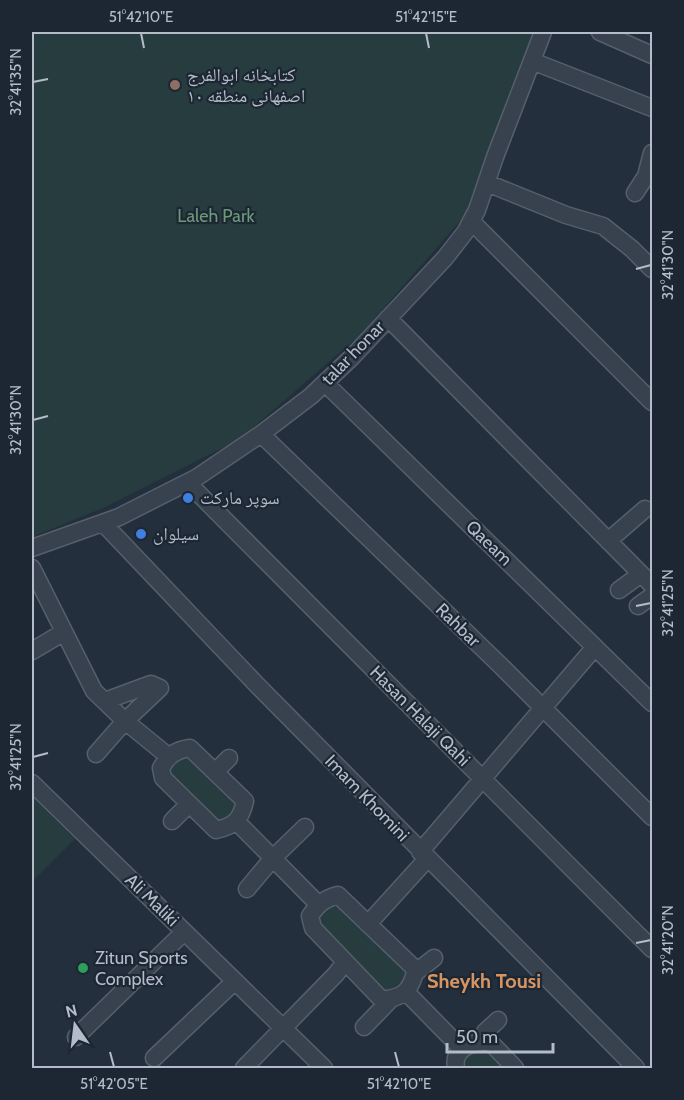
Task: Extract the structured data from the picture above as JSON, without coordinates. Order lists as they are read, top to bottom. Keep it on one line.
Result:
{"streets":{"street":["talar honar","Qaeam","Rahbar","Hasan Halaji Qahi","Imam Khomini","Ali Maliki"]},"crossings":[["talar honar","Qaeam"],["talar honar","Rahbar"],["talar honar","Hasan Halaji Qahi"],["talar honar","Imam Khomini"]],"districts":["Sheykh Tousi"],"parks":["Laleh Park"],"places":["کتابخانه ابوالفرج اصفهانی منطقه ۱۰","سوپر مارکت","سیلوان","Zitun Sports Complex"],"scale_bar":"50 m","north":"top","coordinates":["51°42'10\"E","51°42'15\"E","32°41'35\"N","32°41'30\"N","32°41'25\"N","32°41'20\"N","51°42'05\"E"]}
